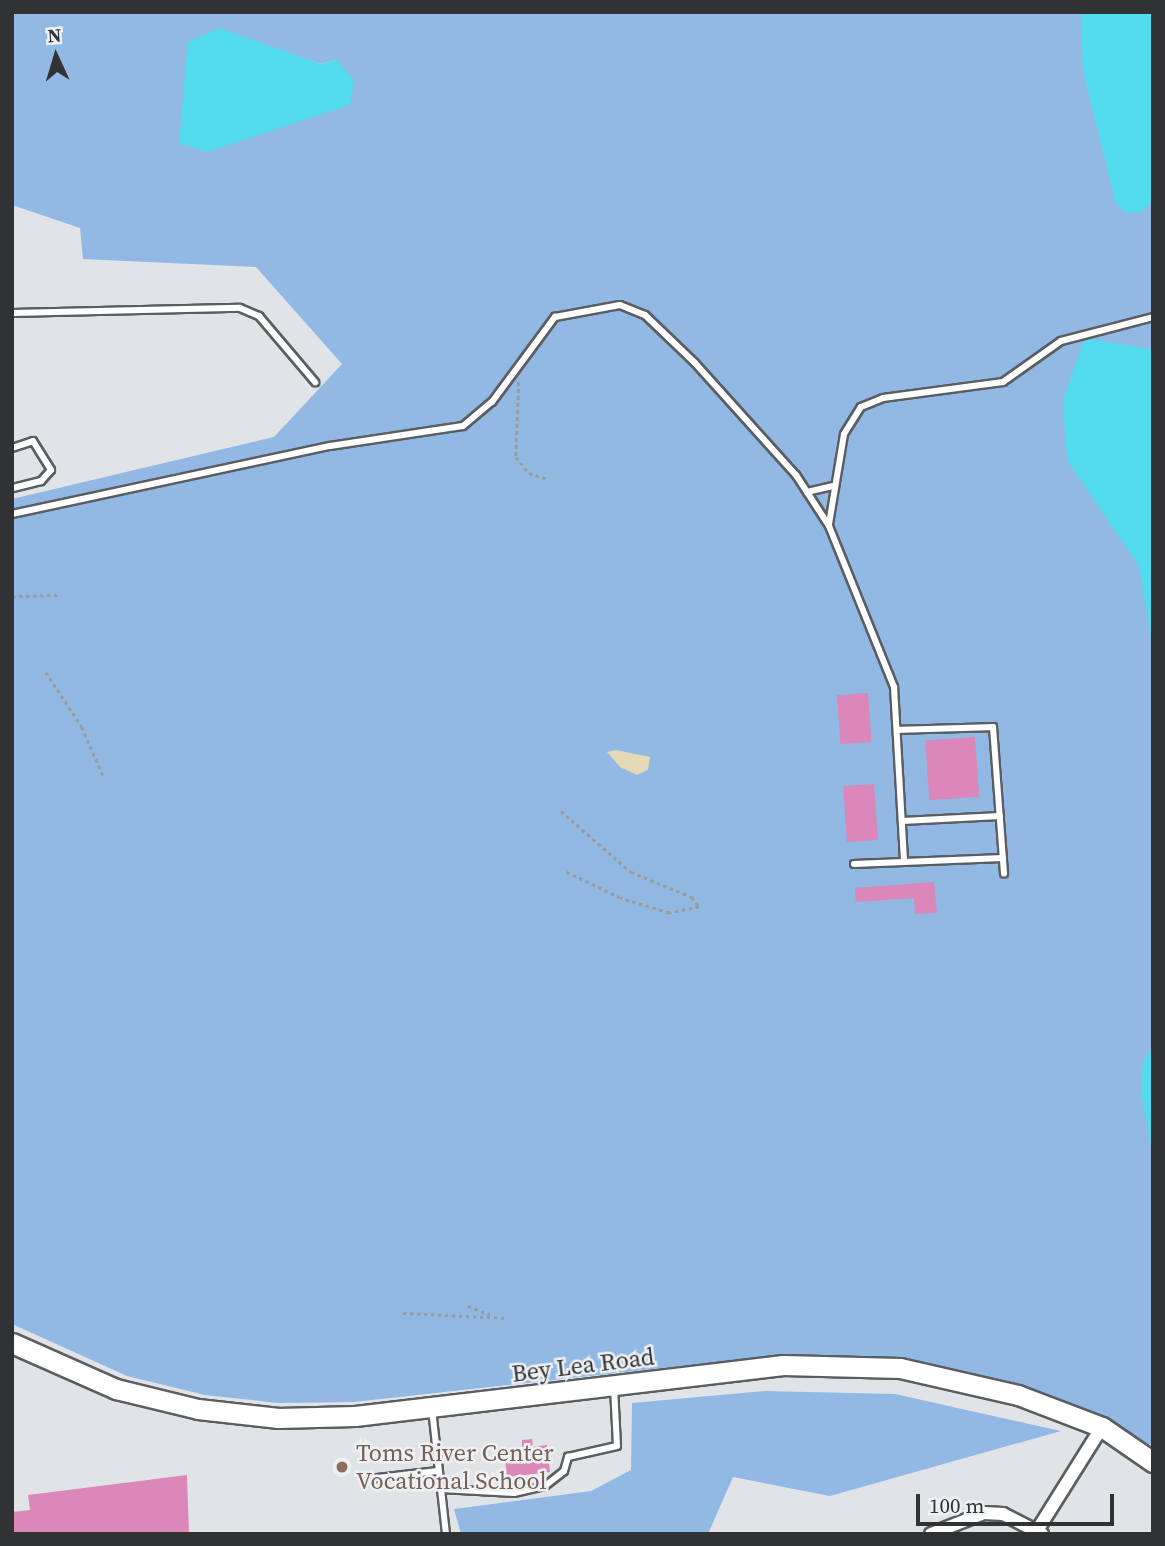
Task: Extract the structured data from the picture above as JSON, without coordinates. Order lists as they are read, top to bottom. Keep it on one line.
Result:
{"streets":{"main road":["Bey Lea Road"]},"places":["Toms River Center Vocational School"],"scale_bar":"100 m","north":"top"}
